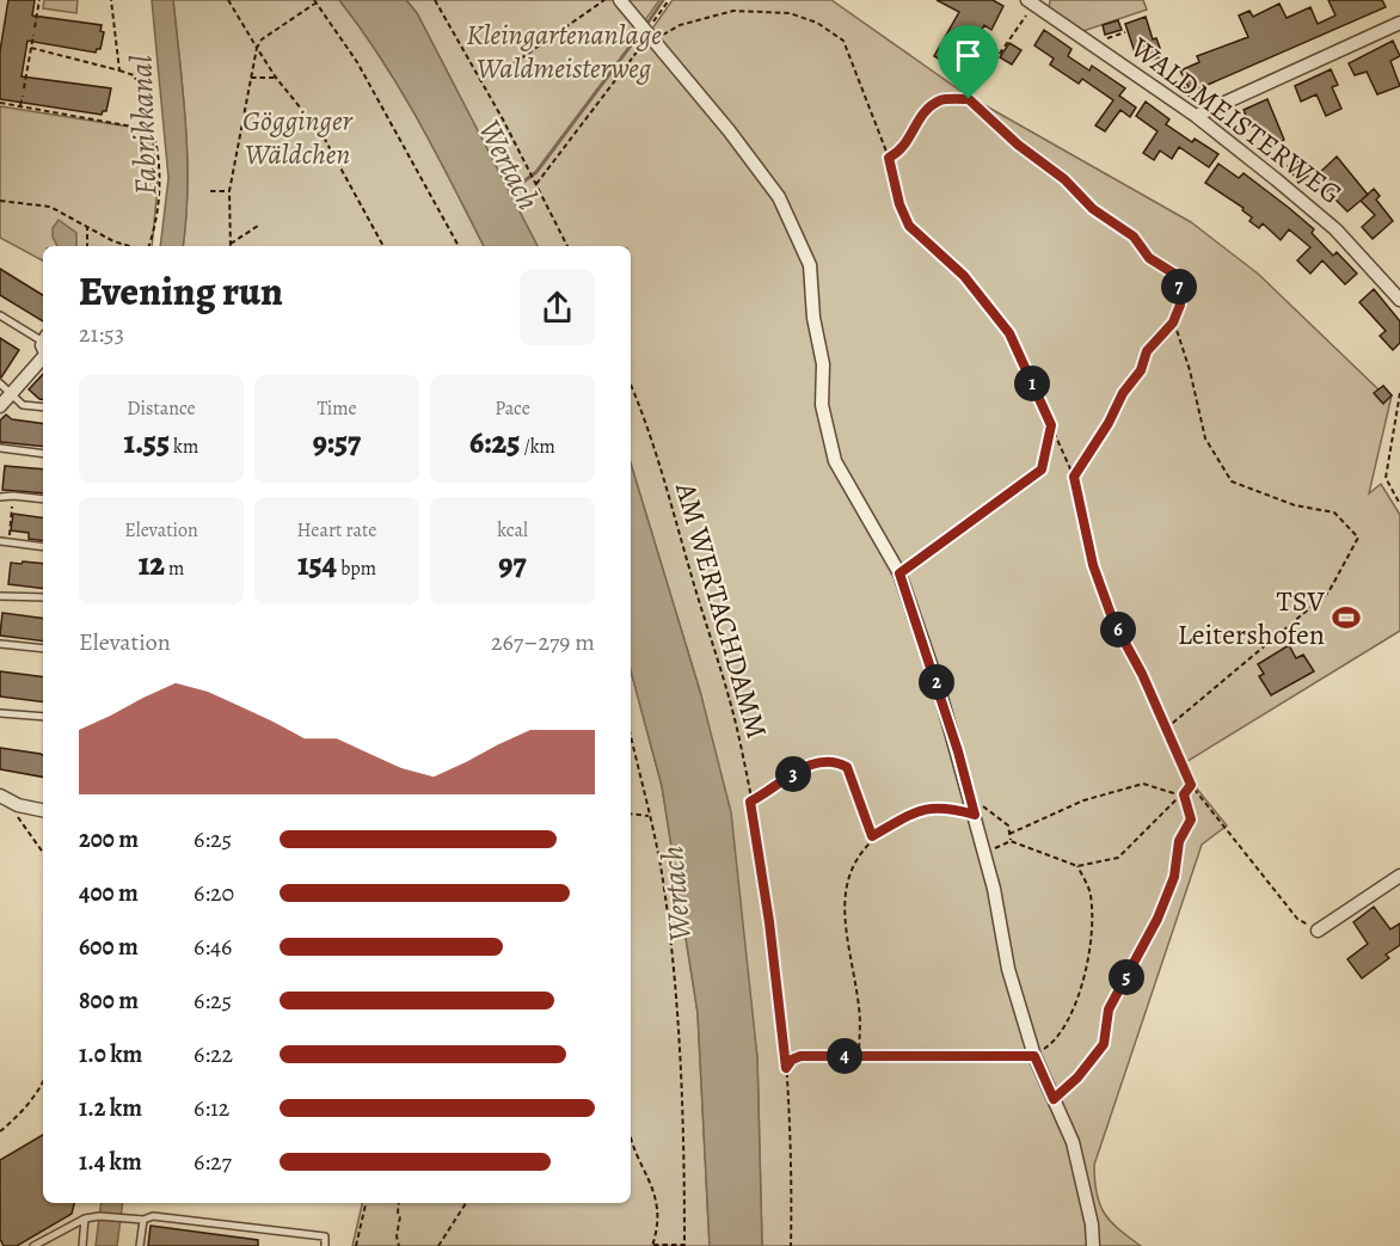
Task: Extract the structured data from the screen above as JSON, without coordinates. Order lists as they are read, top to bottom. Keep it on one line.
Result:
{"streets":{"street":["WALDMEISTERWEG"],"path":["AM WERTACHDAMM"]},"water":["Fabrikkanal","Wertach"],"parks":["Kleingartenanlage Waldmeisterweg","Gögginger Wäldchen"],"places":{"sports":["TSV Leitershofen"]},"page":{"heading":["Evening run","21:53"],"pins":["7","1","6","2","3","5","4"],"stats":[["Distance","1.55 km"],["Time","9:57"],["Pace","6:25 /km"],["Elevation","12 m"],["Heart rate","154 bpm"],["kcal","97"]],"chart":["Elevation","267–279 m"],"list":[{"name":"200 m","note":"6:25"},{"name":"400 m","note":"6:20"},{"name":"600 m","note":"6:46"},{"name":"800 m","note":"6:25"},{"name":"1.0 km","note":"6:22"},{"name":"1.2 km","note":"6:12"},{"name":"1.4 km","note":"6:27"}]}}
